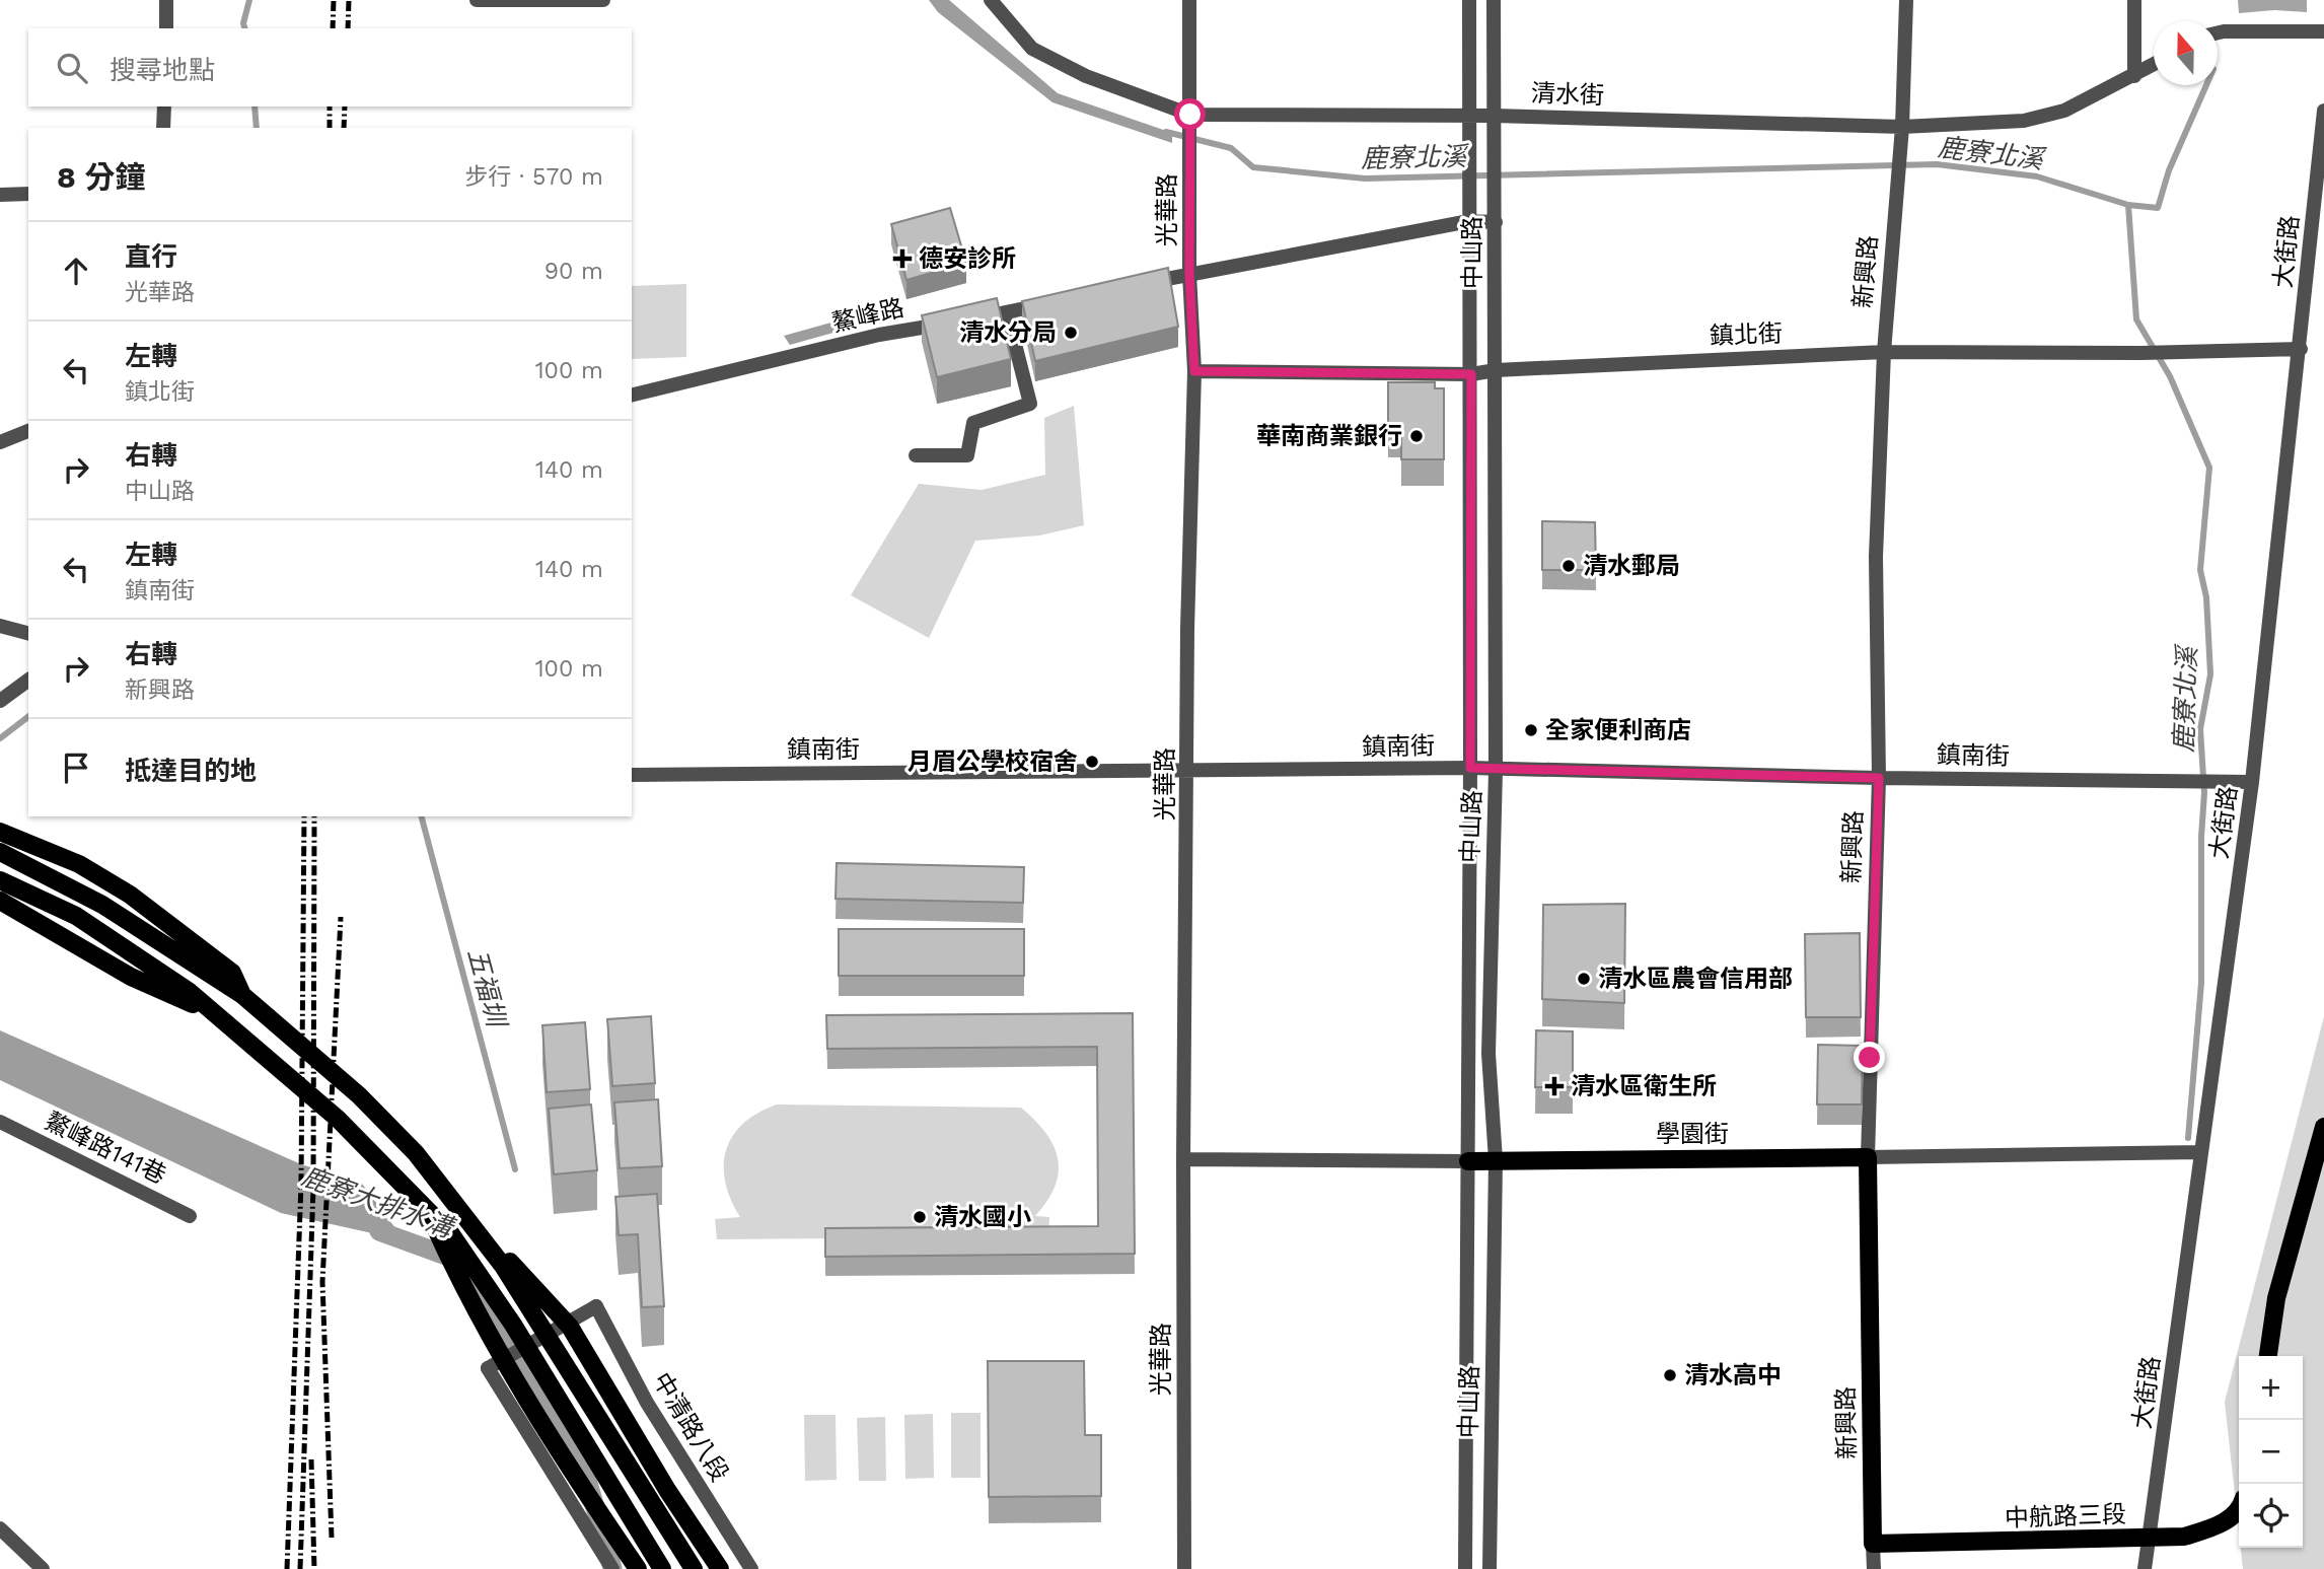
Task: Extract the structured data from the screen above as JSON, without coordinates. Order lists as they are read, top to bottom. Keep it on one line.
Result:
{"streets":{"main road":["新興路","學園街","中航路三段"],"street":["清水街","光華路","大街路","中山路","鰲峰路","鎮北街","鎮南街","鰲峰路141巷","中清路八段"]},"crossings":[["清水街","光華路"],["清水街","中山路"],["清水街","新興路"],["光華路","鎮北街"],["光華路","鎮南街"],["光華路","學園街"],["大街路","鎮北街"],["大街路","鎮南街"],["大街路","學園街"],["大街路","中航路三段"],["中山路","鎮北街"],["中山路","鎮南街"],["中山路","學園街"],["新興路","鎮北街"],["新興路","鎮南街"],["新興路","學園街"],["新興路","中航路三段"]],"water":["鹿寮北溪","五福圳","鹿寮大排水溝"],"places":{"health":["德安診所","清水區衛生所"],"other":["清水分局","華南商業銀行","清水郵局","全家便利商店","月眉公學校宿舍","清水區農會信用部","清水國小","清水高中"]},"north":"top","page":{"search":"搜尋地點","heading":["8 分鐘","步行 · 570 m"],"list":[["直行","光華路","90 m"],["左轉","鎮北街","100 m"],["右轉","中山路","140 m"],["左轉","鎮南街","140 m"],["右轉","新興路","100 m"],"抵達目的地"],"map_buttons":["+","−"]}}
